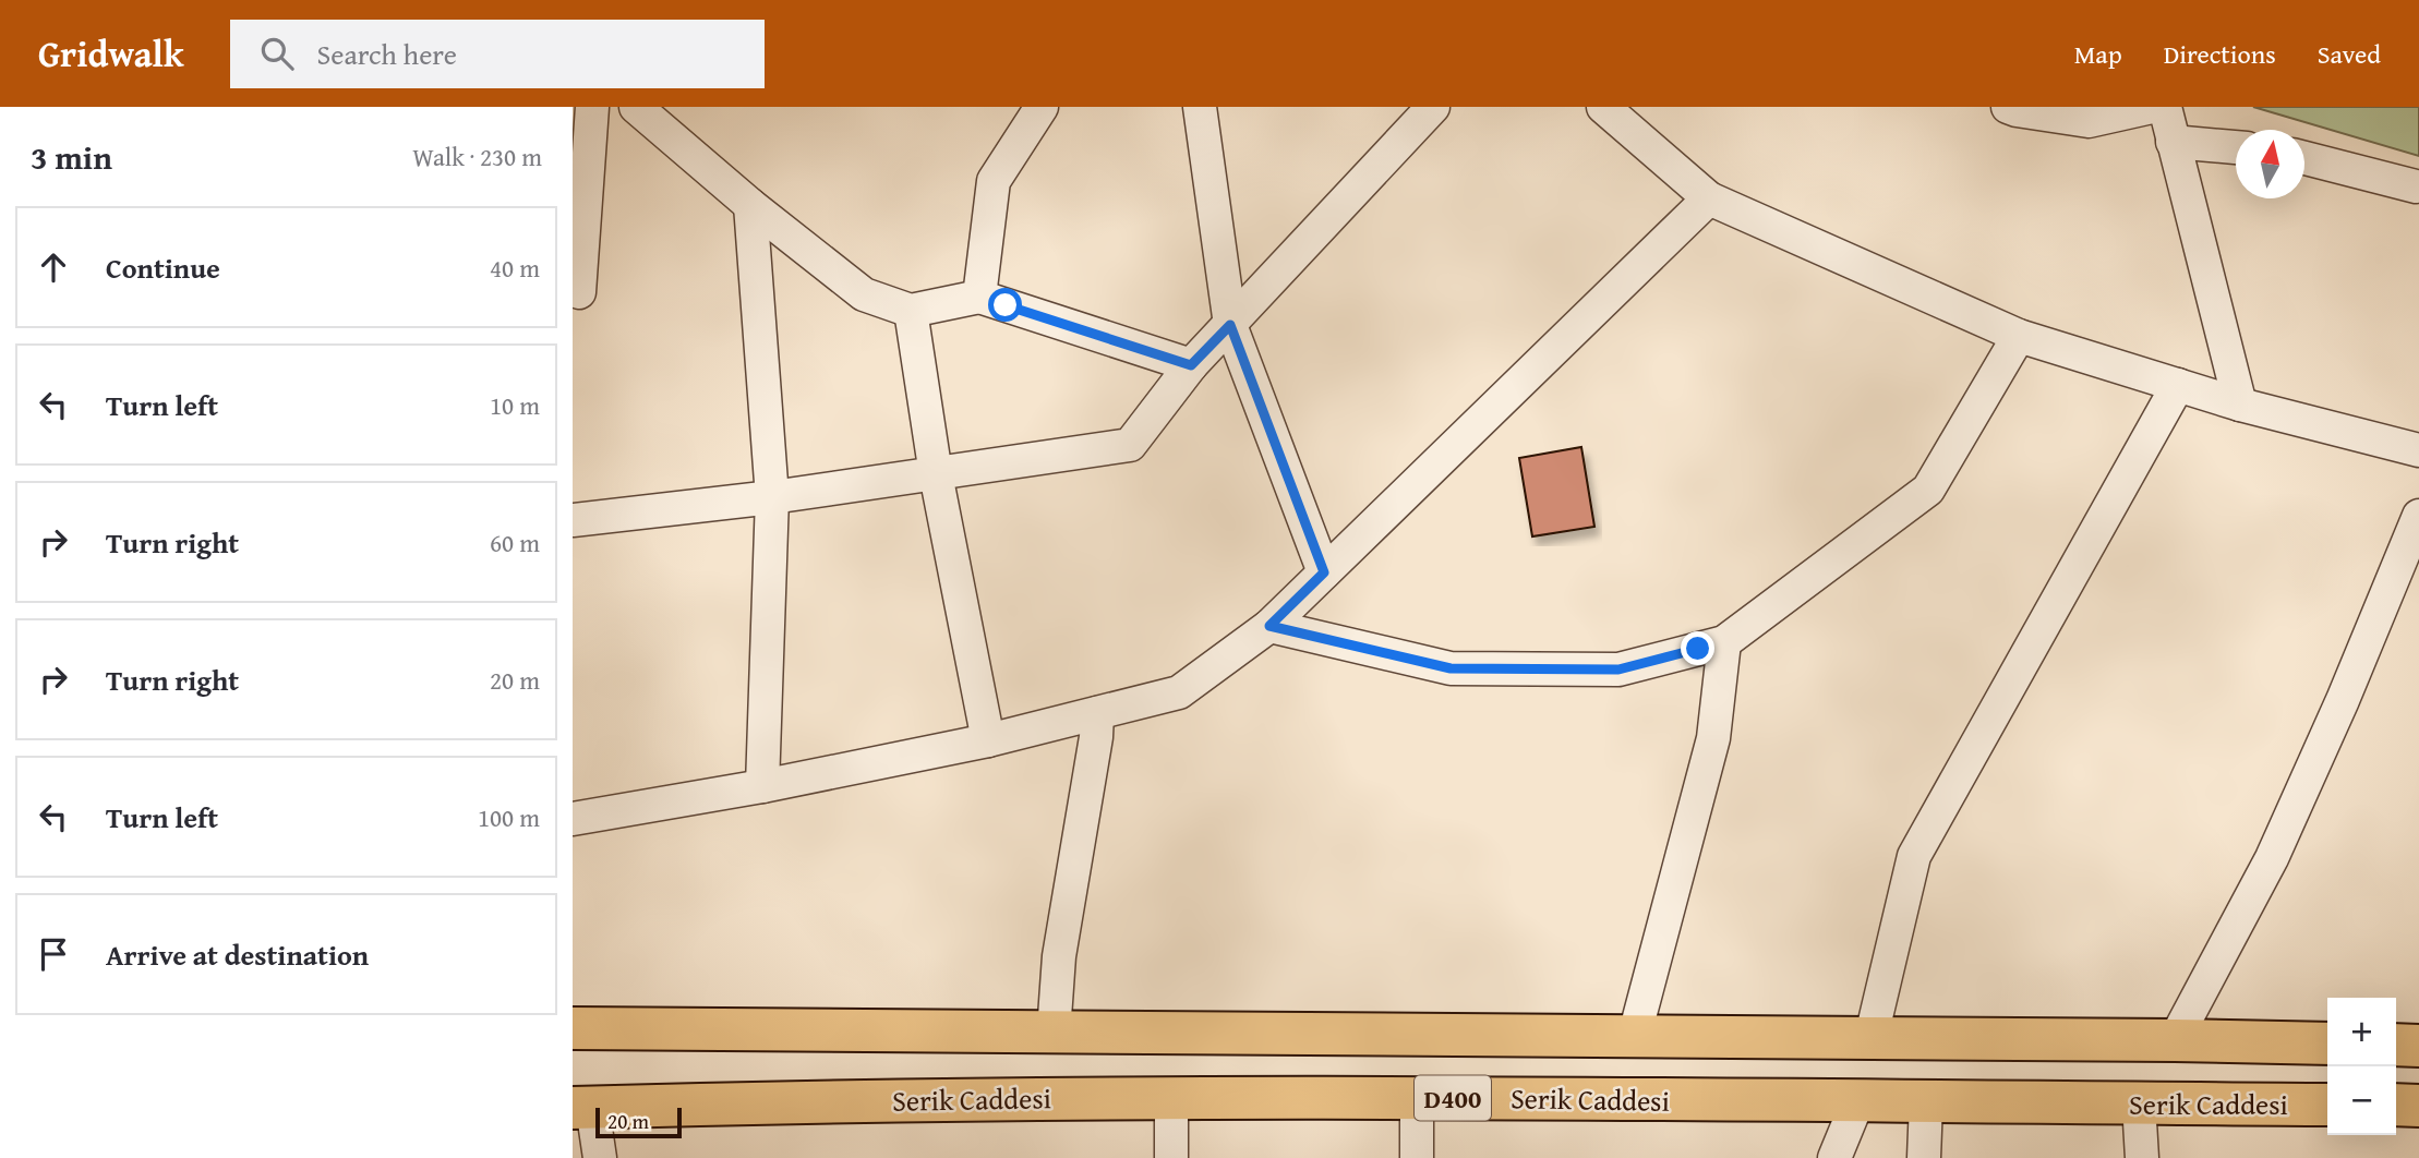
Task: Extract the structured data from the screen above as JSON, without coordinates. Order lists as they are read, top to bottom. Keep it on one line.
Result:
{"streets":{"highway":["D400","Serik Caddesi"]},"scale_bar":"20 m","north":"top","page":{"header":"Gridwalk","search":"Search here","nav":["Map","Directions","Saved"],"heading":["3 min","Walk · 230 m"],"list":[["Continue","40 m"],["Turn left","10 m"],["Turn right","60 m"],["Turn right","20 m"],["Turn left","100 m"],"Arrive at destination"],"map_buttons":["+","−"],"scale":"20 m"}}
